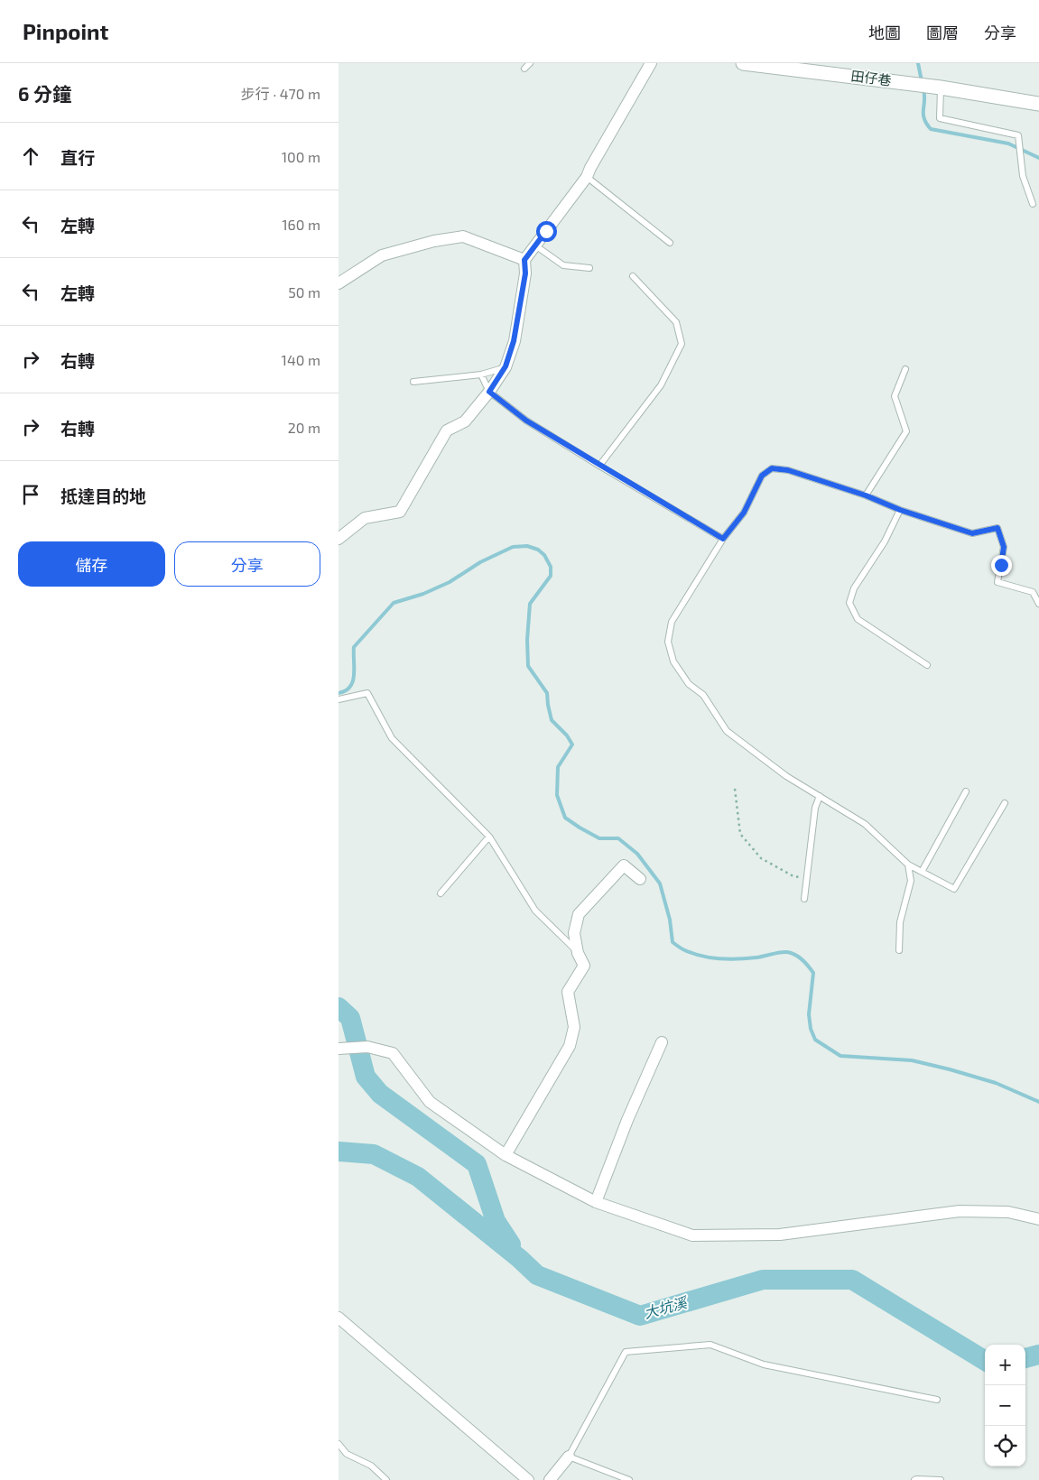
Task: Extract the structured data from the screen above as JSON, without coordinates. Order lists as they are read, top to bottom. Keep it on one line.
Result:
{"streets":{"street":["田仔巷"]},"water":["大坑溪"],"page":{"header":"Pinpoint","nav":["地圖","圖層","分享"],"heading":["6 分鐘","步行 · 470 m"],"list":[["直行","100 m"],["左轉","160 m"],["左轉","50 m"],["右轉","140 m"],["右轉","20 m"],"抵達目的地"],"buttons":["儲存","分享"],"map_buttons":["+","−"]}}
